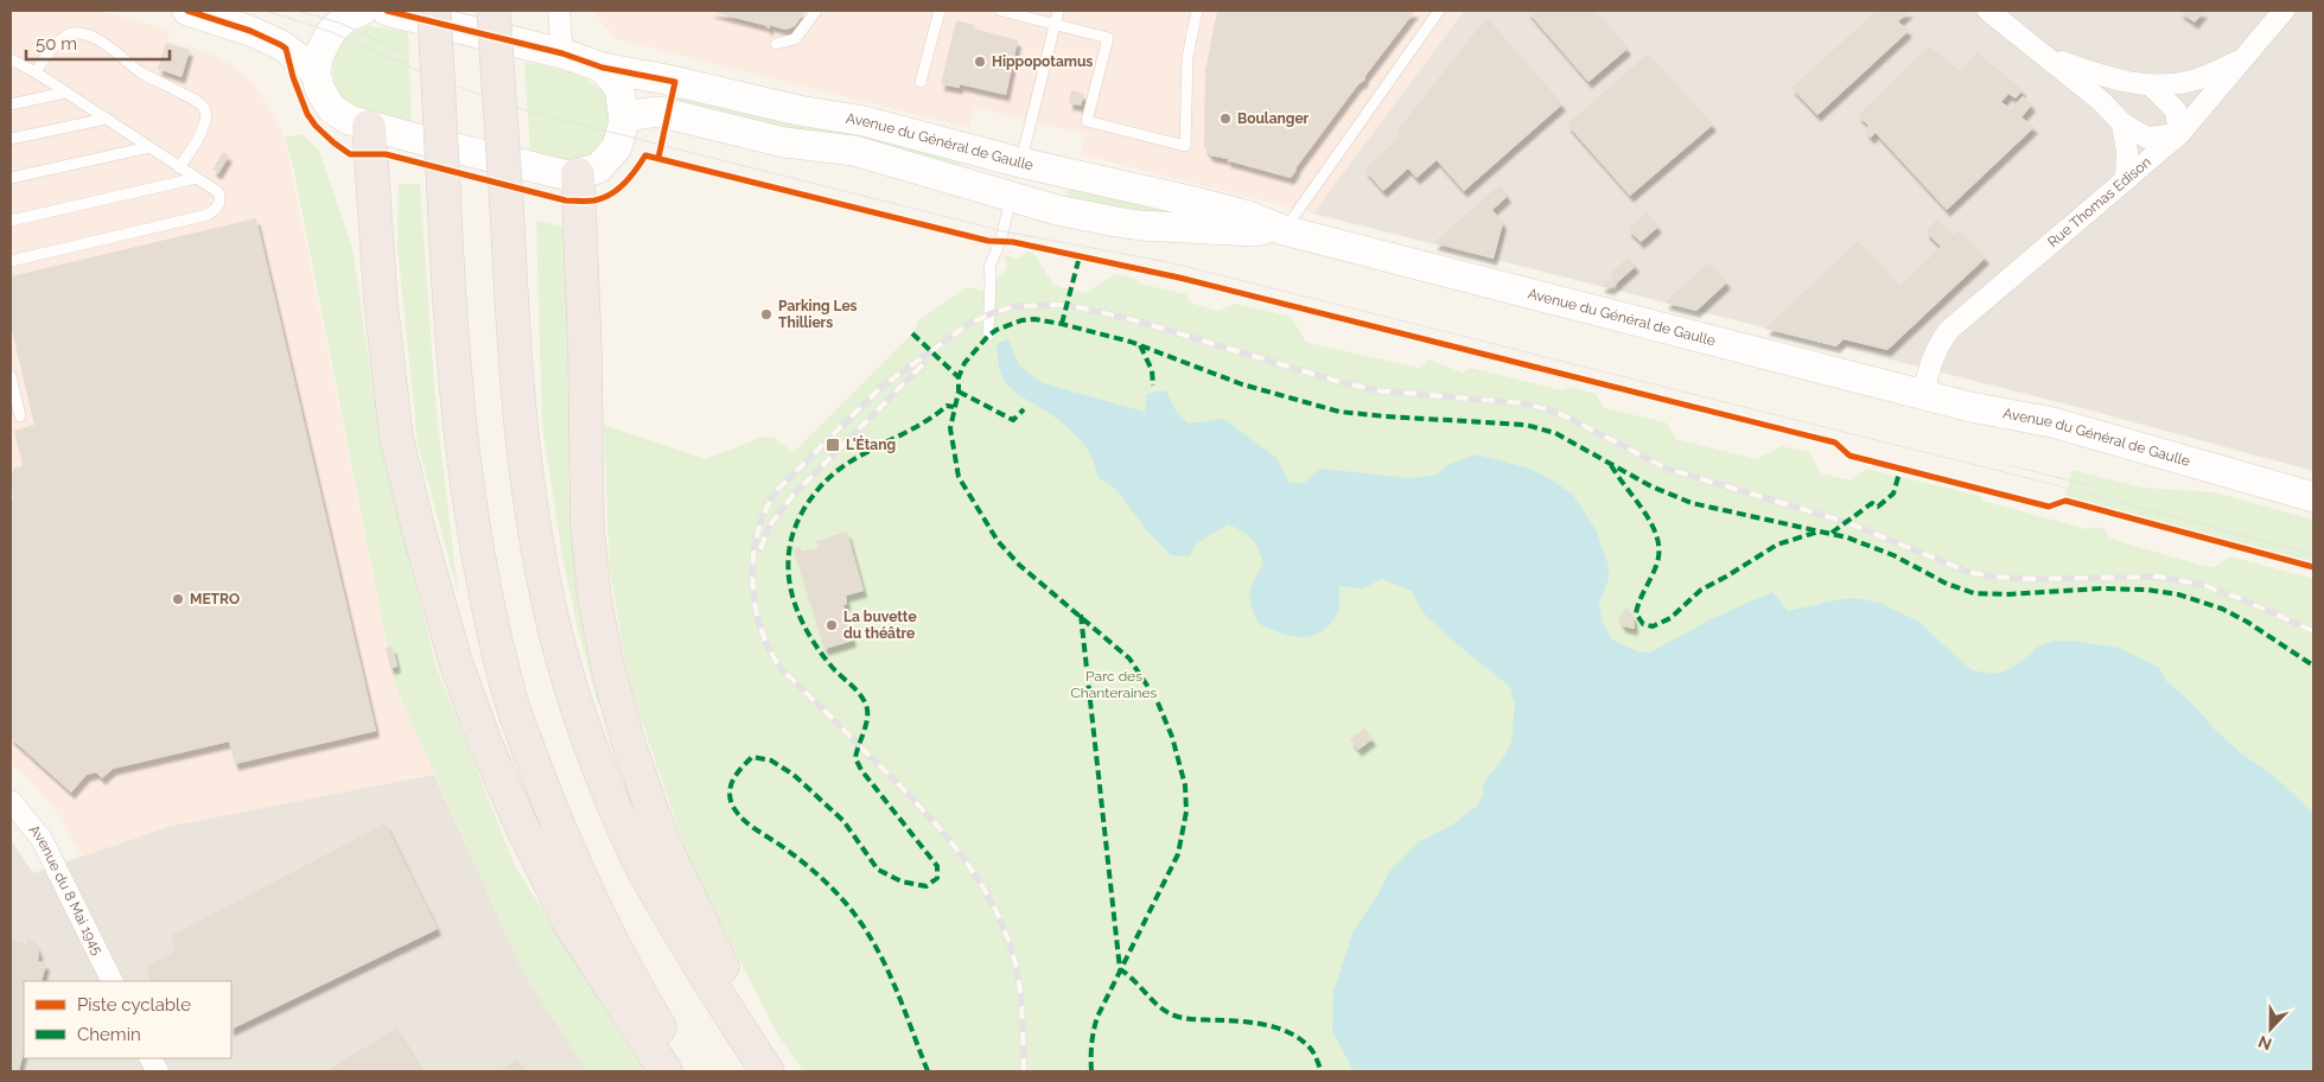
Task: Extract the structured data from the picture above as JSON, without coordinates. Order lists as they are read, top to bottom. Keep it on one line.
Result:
{"streets":{"main road":["Avenue du Général de Gaulle"],"street":["Rue Thomas Edison","Avenue du 8 Mai 1945"]},"crossings":[["Avenue du Général de Gaulle","Rue Thomas Edison"]],"parks":["Parc des Chanteraines"],"places":{"other":["Hippopotamus","Boulanger","Parking Les Thilliers","METRO","La buvette du théâtre"],"transit":["L'Étang"]},"legend":["Piste cyclable","Chemin"],"scale_bar":"50 m","north":"bottom"}
